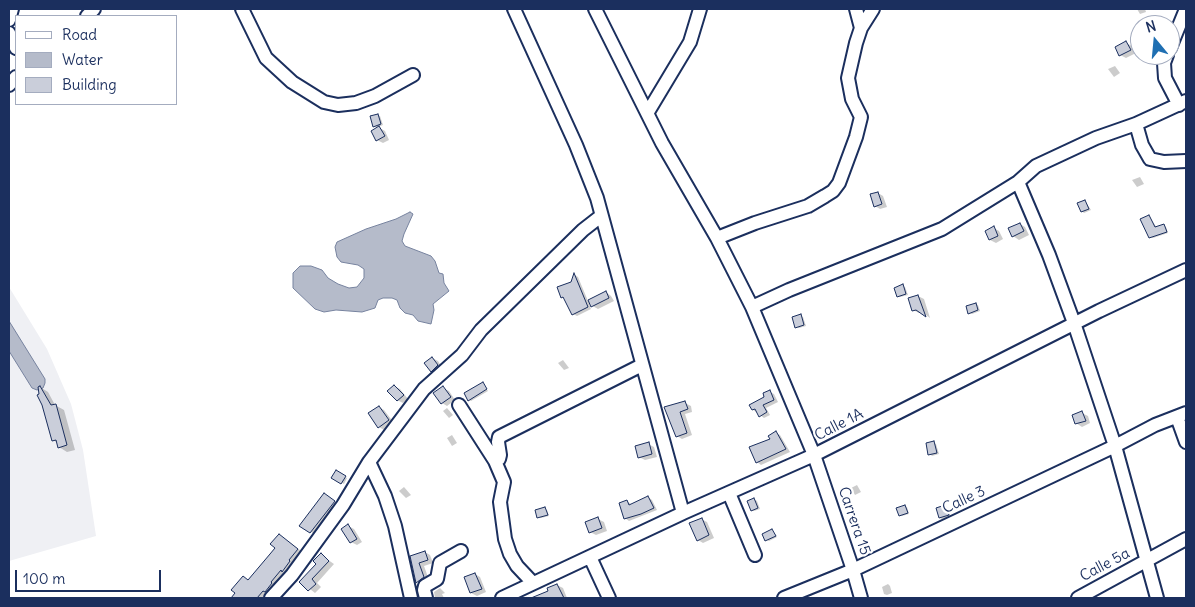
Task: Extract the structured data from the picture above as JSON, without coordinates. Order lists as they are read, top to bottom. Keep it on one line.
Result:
{"streets":{"street":["Calle 1A","Calle 3","Carrera 15","Calle 5a"]},"crossings":[["Calle 1A","Carrera 15"],["Calle 3","Carrera 15"]],"legend":["Road","Water","Building"],"scale_bar":"100 m","north":"top"}
